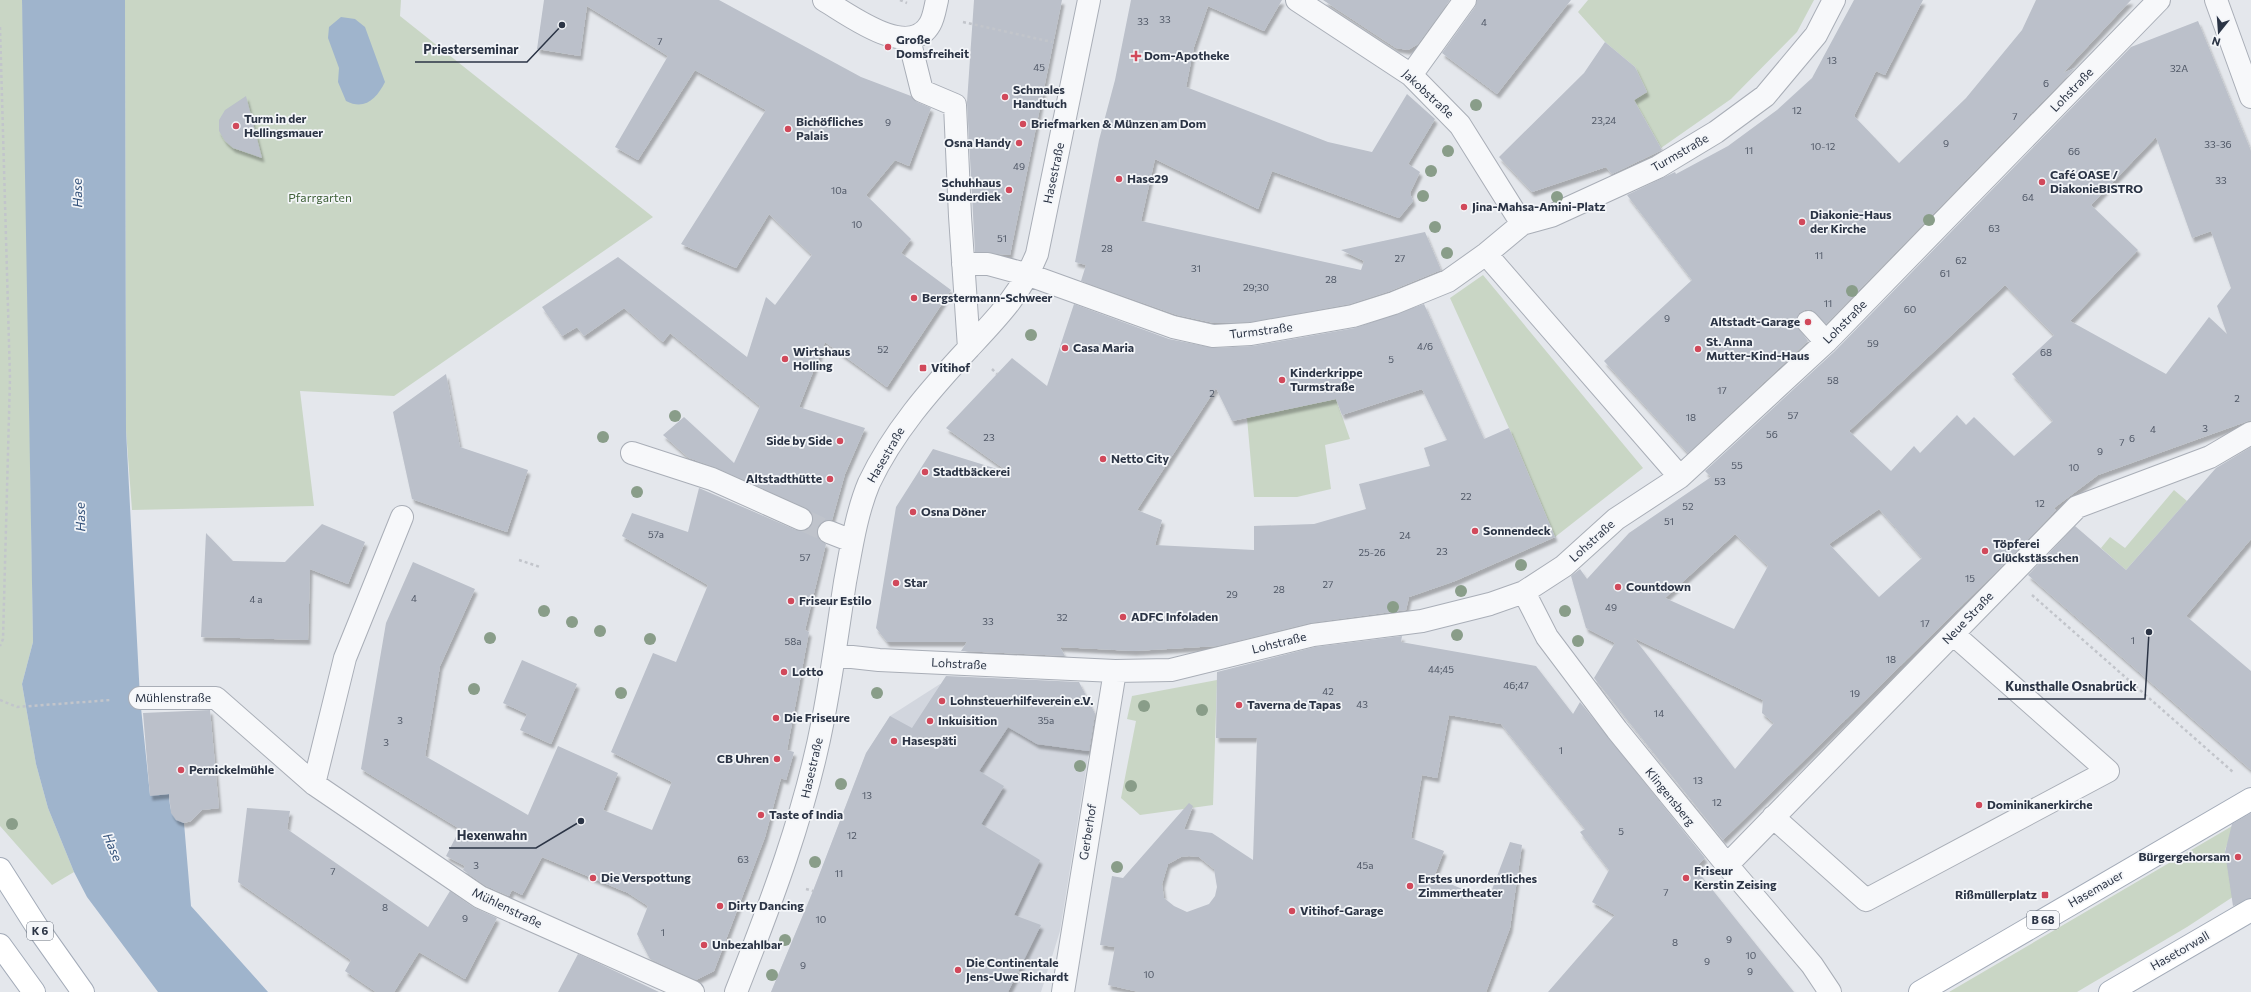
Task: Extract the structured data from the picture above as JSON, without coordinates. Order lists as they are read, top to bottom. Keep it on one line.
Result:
{"streets":{"main road":["Hasemauer","B 68","K 6","Hasetorwall"],"street":["Lohstraße","Jakobstraße","Turmstraße","Hasestraße","Neue Straße","Mühlenstraße","Klingensberg","Gerberhof"]},"crossings":[["Lohstraße","Hasestraße"],["Lohstraße","Klingensberg"],["Lohstraße","Gerberhof"],["Jakobstraße","Turmstraße"],["Turmstraße","Hasestraße"],["Neue Straße","Klingensberg"]],"water":["Hase"],"parks":["Pfarrgarten"],"places":{"other":["Priesterseminar","Große Domsfreiheit","Schmales Handtuch","Briefmarken & Münzen am Dom","Turm in der Hellingsmauer","Bichöfliches Palais","Osna Handy","Hase29","Café OASE / DiakonieBISTRO","Schuhhaus Sunderdiek","Jina-Mahsa-Amini-Platz","Diakonie-Haus der Kirche","Bergstermann-Schweer","Altstadt-Garage","Casa Maria","St. Anna Mutter-Kind-Haus","Wirtshaus Holling","Kinderkrippe Turmstraße","Side by Side","Netto City","Stadtbäckerei","Altstadthütte","Osna Döner","Sonnendeck","Töpferei Glückstässchen","Star","Countdown","Friseur Estilo","ADFC Infoladen","Kunsthalle Osnabrück","Lotto","Lohnsteuerhilfeverein e.V.","Taverna de Tapas","Die Friseure","Inkuisition","Hasespäti","CB Uhren","Pernickelmühle","Dominikanerkirche","Taste of India","Hexenwahn","Bürgergehorsam","Die Verspottung","Friseur Kerstin Zeising","Erstes unordentliches Zimmertheater","Dirty Dancing","Vitihof-Garage","Unbezahlbar","Die Continentale Jens-Uwe Richardt"],"health":["Dom-Apotheke"],"transit":["Vitihof","Rißmüllerplatz"]},"house_numbers":["33","33","4","7","13","45","32A","6","12","7","23,24","9","9","33-36","10-12","11","66","49","33","10a","64","10","63","51","28","11","27","62","31","61","28","29;30","11","60","9","59","4/6","52","68","5","58","17","2","2","57","18","3","4","56","23","6","7","9","55","10","53","22","12","52","51","57a","24","23","25-26","57","15","27","28","29","4","4 a","49","32","33","17","1","58a","18","44;45","46;47","42","19","43","14","3","35a","3","1","13","13","12","5","12","63","3","45a","7","11","7","8","9","10","1","9","8","10","9","9","9","10"],"north":"bottom"}
